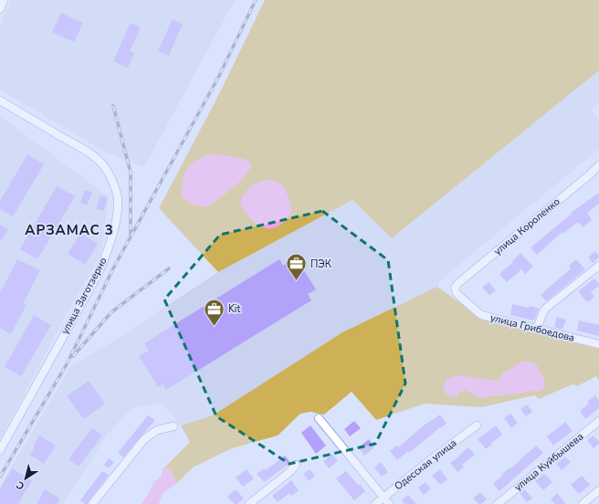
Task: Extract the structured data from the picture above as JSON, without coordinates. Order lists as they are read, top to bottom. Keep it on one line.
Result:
{"streets":{"street":["улица Короленко","улица Заготзерно","улица Грибоедова","улица Куйбышева","Одесская улица"]},"crossings":[["улица Короленко","улица Грибоедова"]],"districts":["АРЗАМАС 3"],"places":{"office":["ПЭК","Kit"]},"north":"bottom left"}
